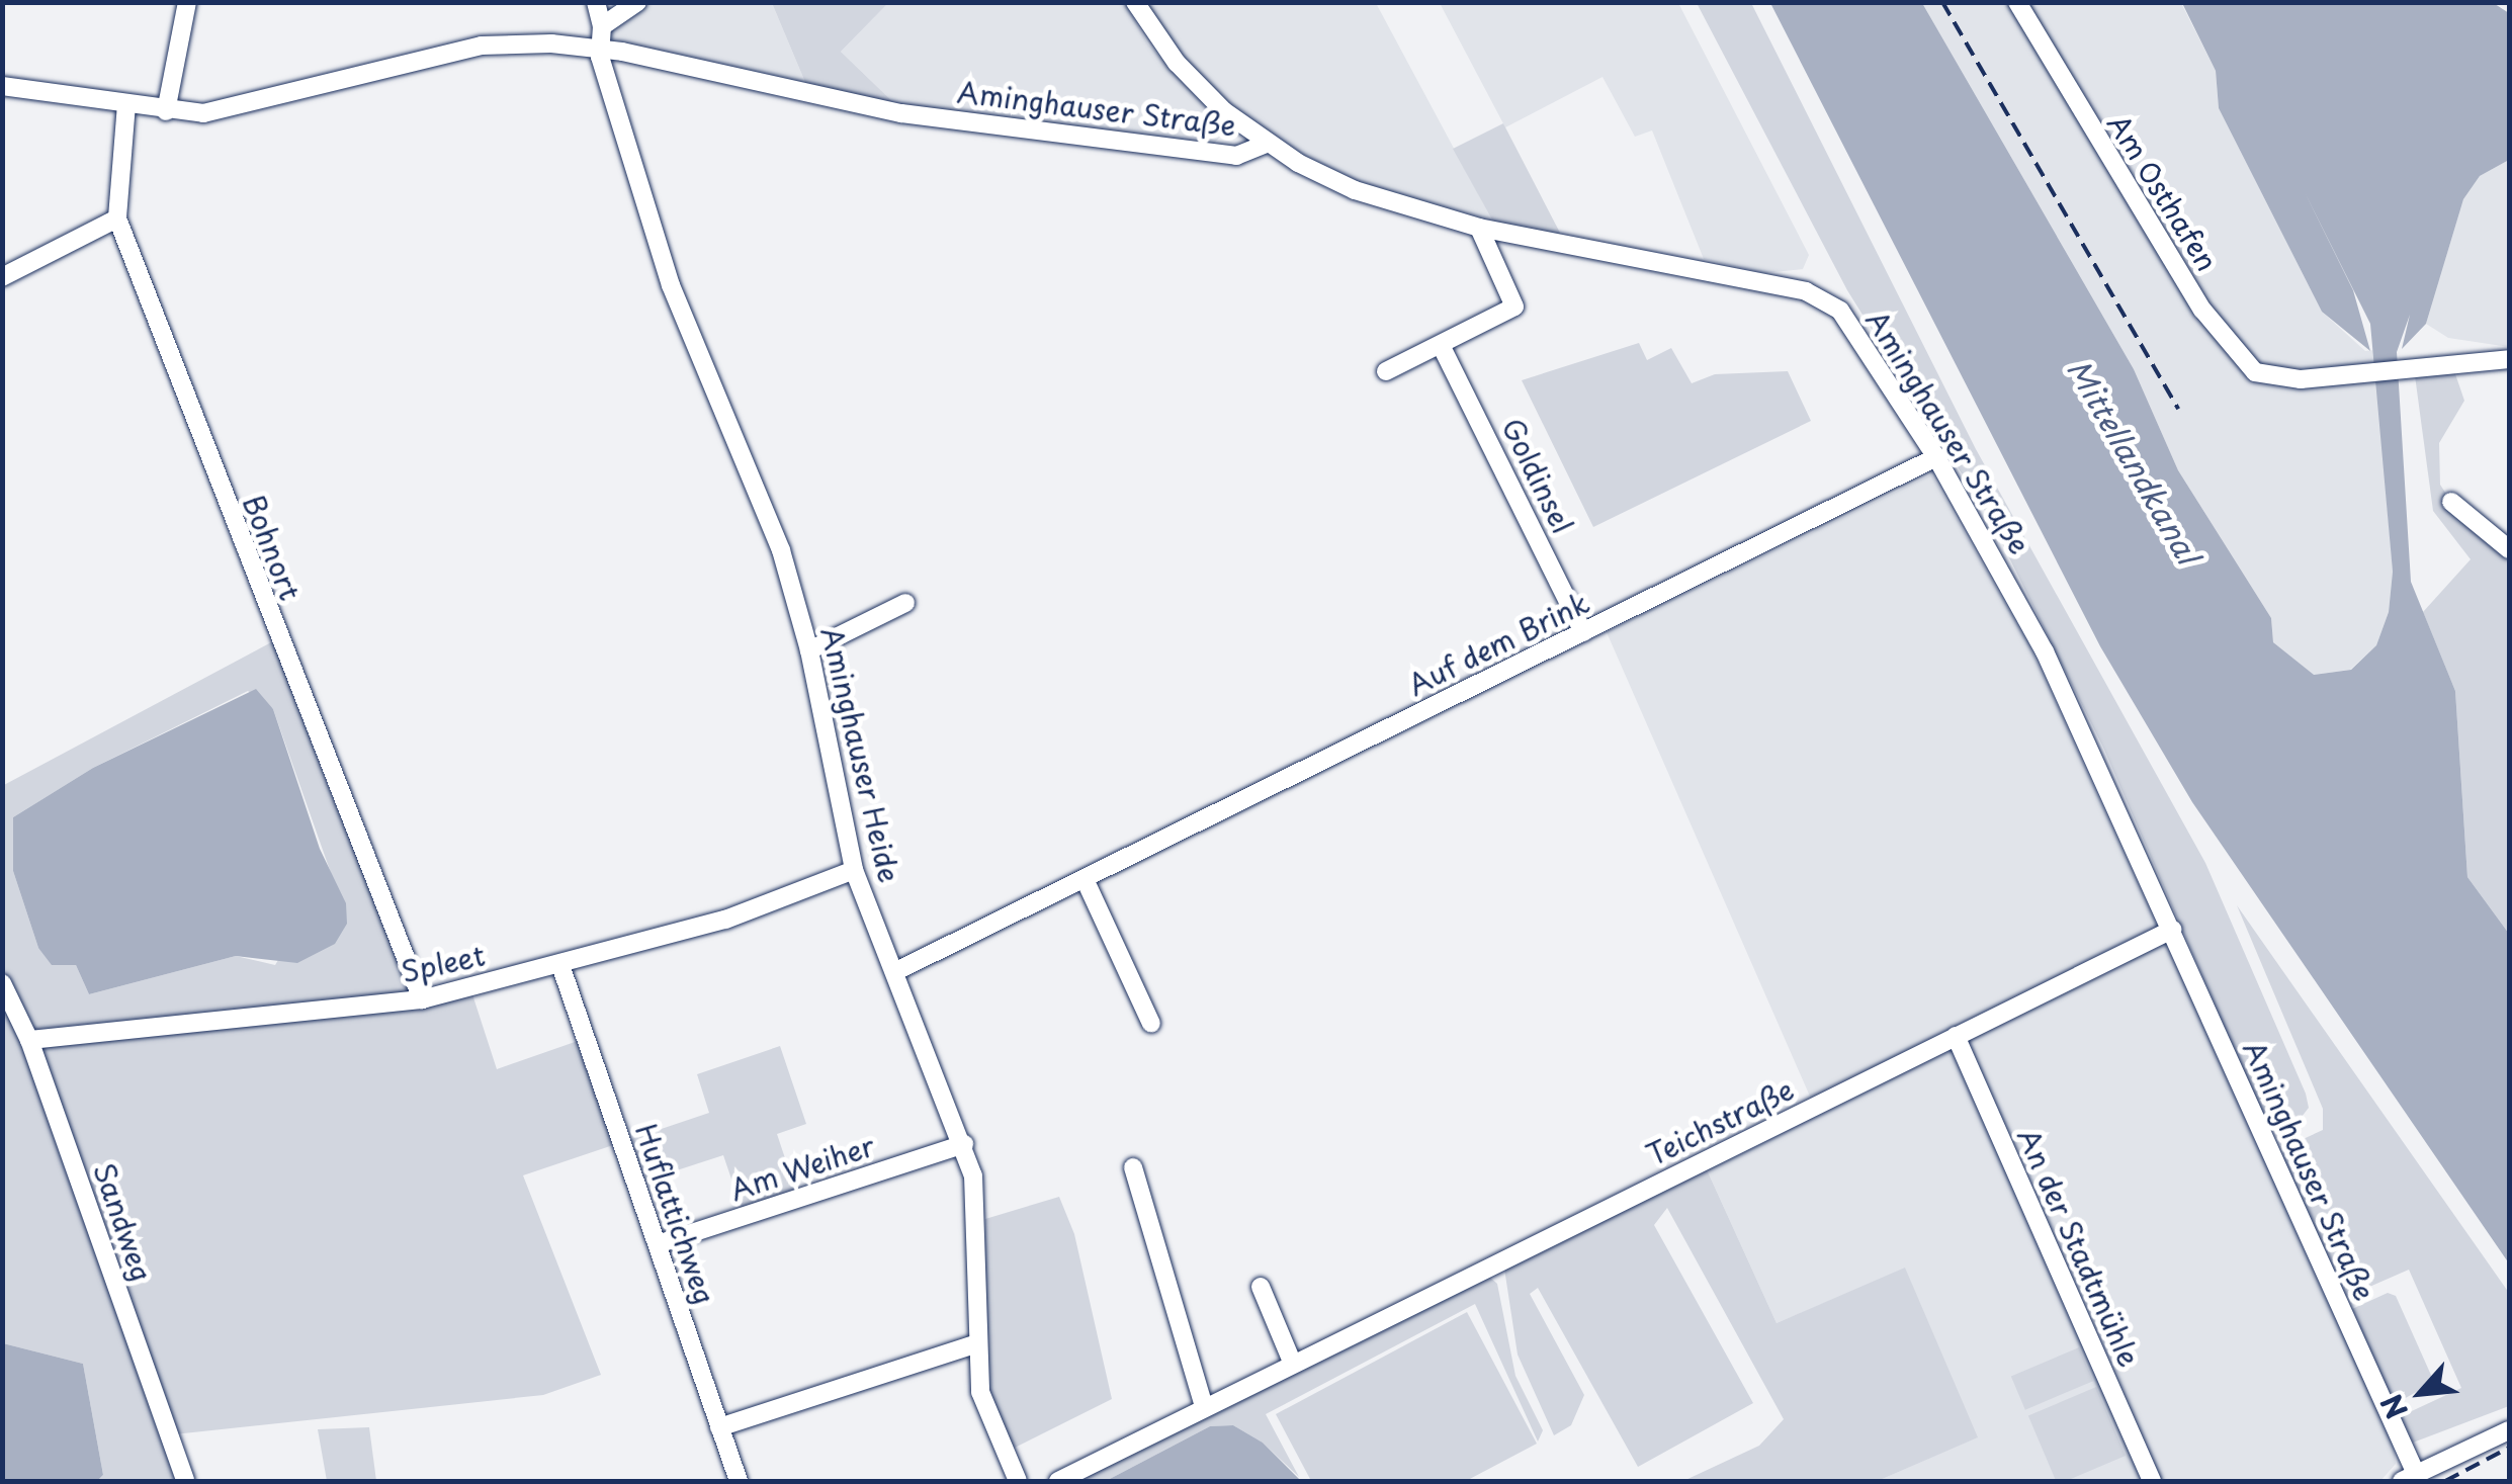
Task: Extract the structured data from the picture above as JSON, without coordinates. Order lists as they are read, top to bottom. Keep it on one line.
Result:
{"streets":{"street":["Aminghauser Straße","Am Osthafen","Goldinsel","Bohnort","Auf dem Brink","Aminghauser Heide","Spleet","Teichstraße","Am Weiher","Huflattichweg","Sandweg","An der Stadtmühle"]},"crossings":[["Aminghauser Straße","Bohnort"],["Aminghauser Straße","Auf dem Brink"],["Aminghauser Straße","Aminghauser Heide"],["Aminghauser Straße","Teichstraße"],["Goldinsel","Auf dem Brink"],["Bohnort","Spleet"],["Auf dem Brink","Aminghauser Heide"],["Aminghauser Heide","Spleet"],["Aminghauser Heide","Am Weiher"],["Spleet","Huflattichweg"],["Spleet","Sandweg"],["Teichstraße","An der Stadtmühle"],["Am Weiher","Huflattichweg"]],"water":["Mittellandkanal"],"north":"bottom left"}
